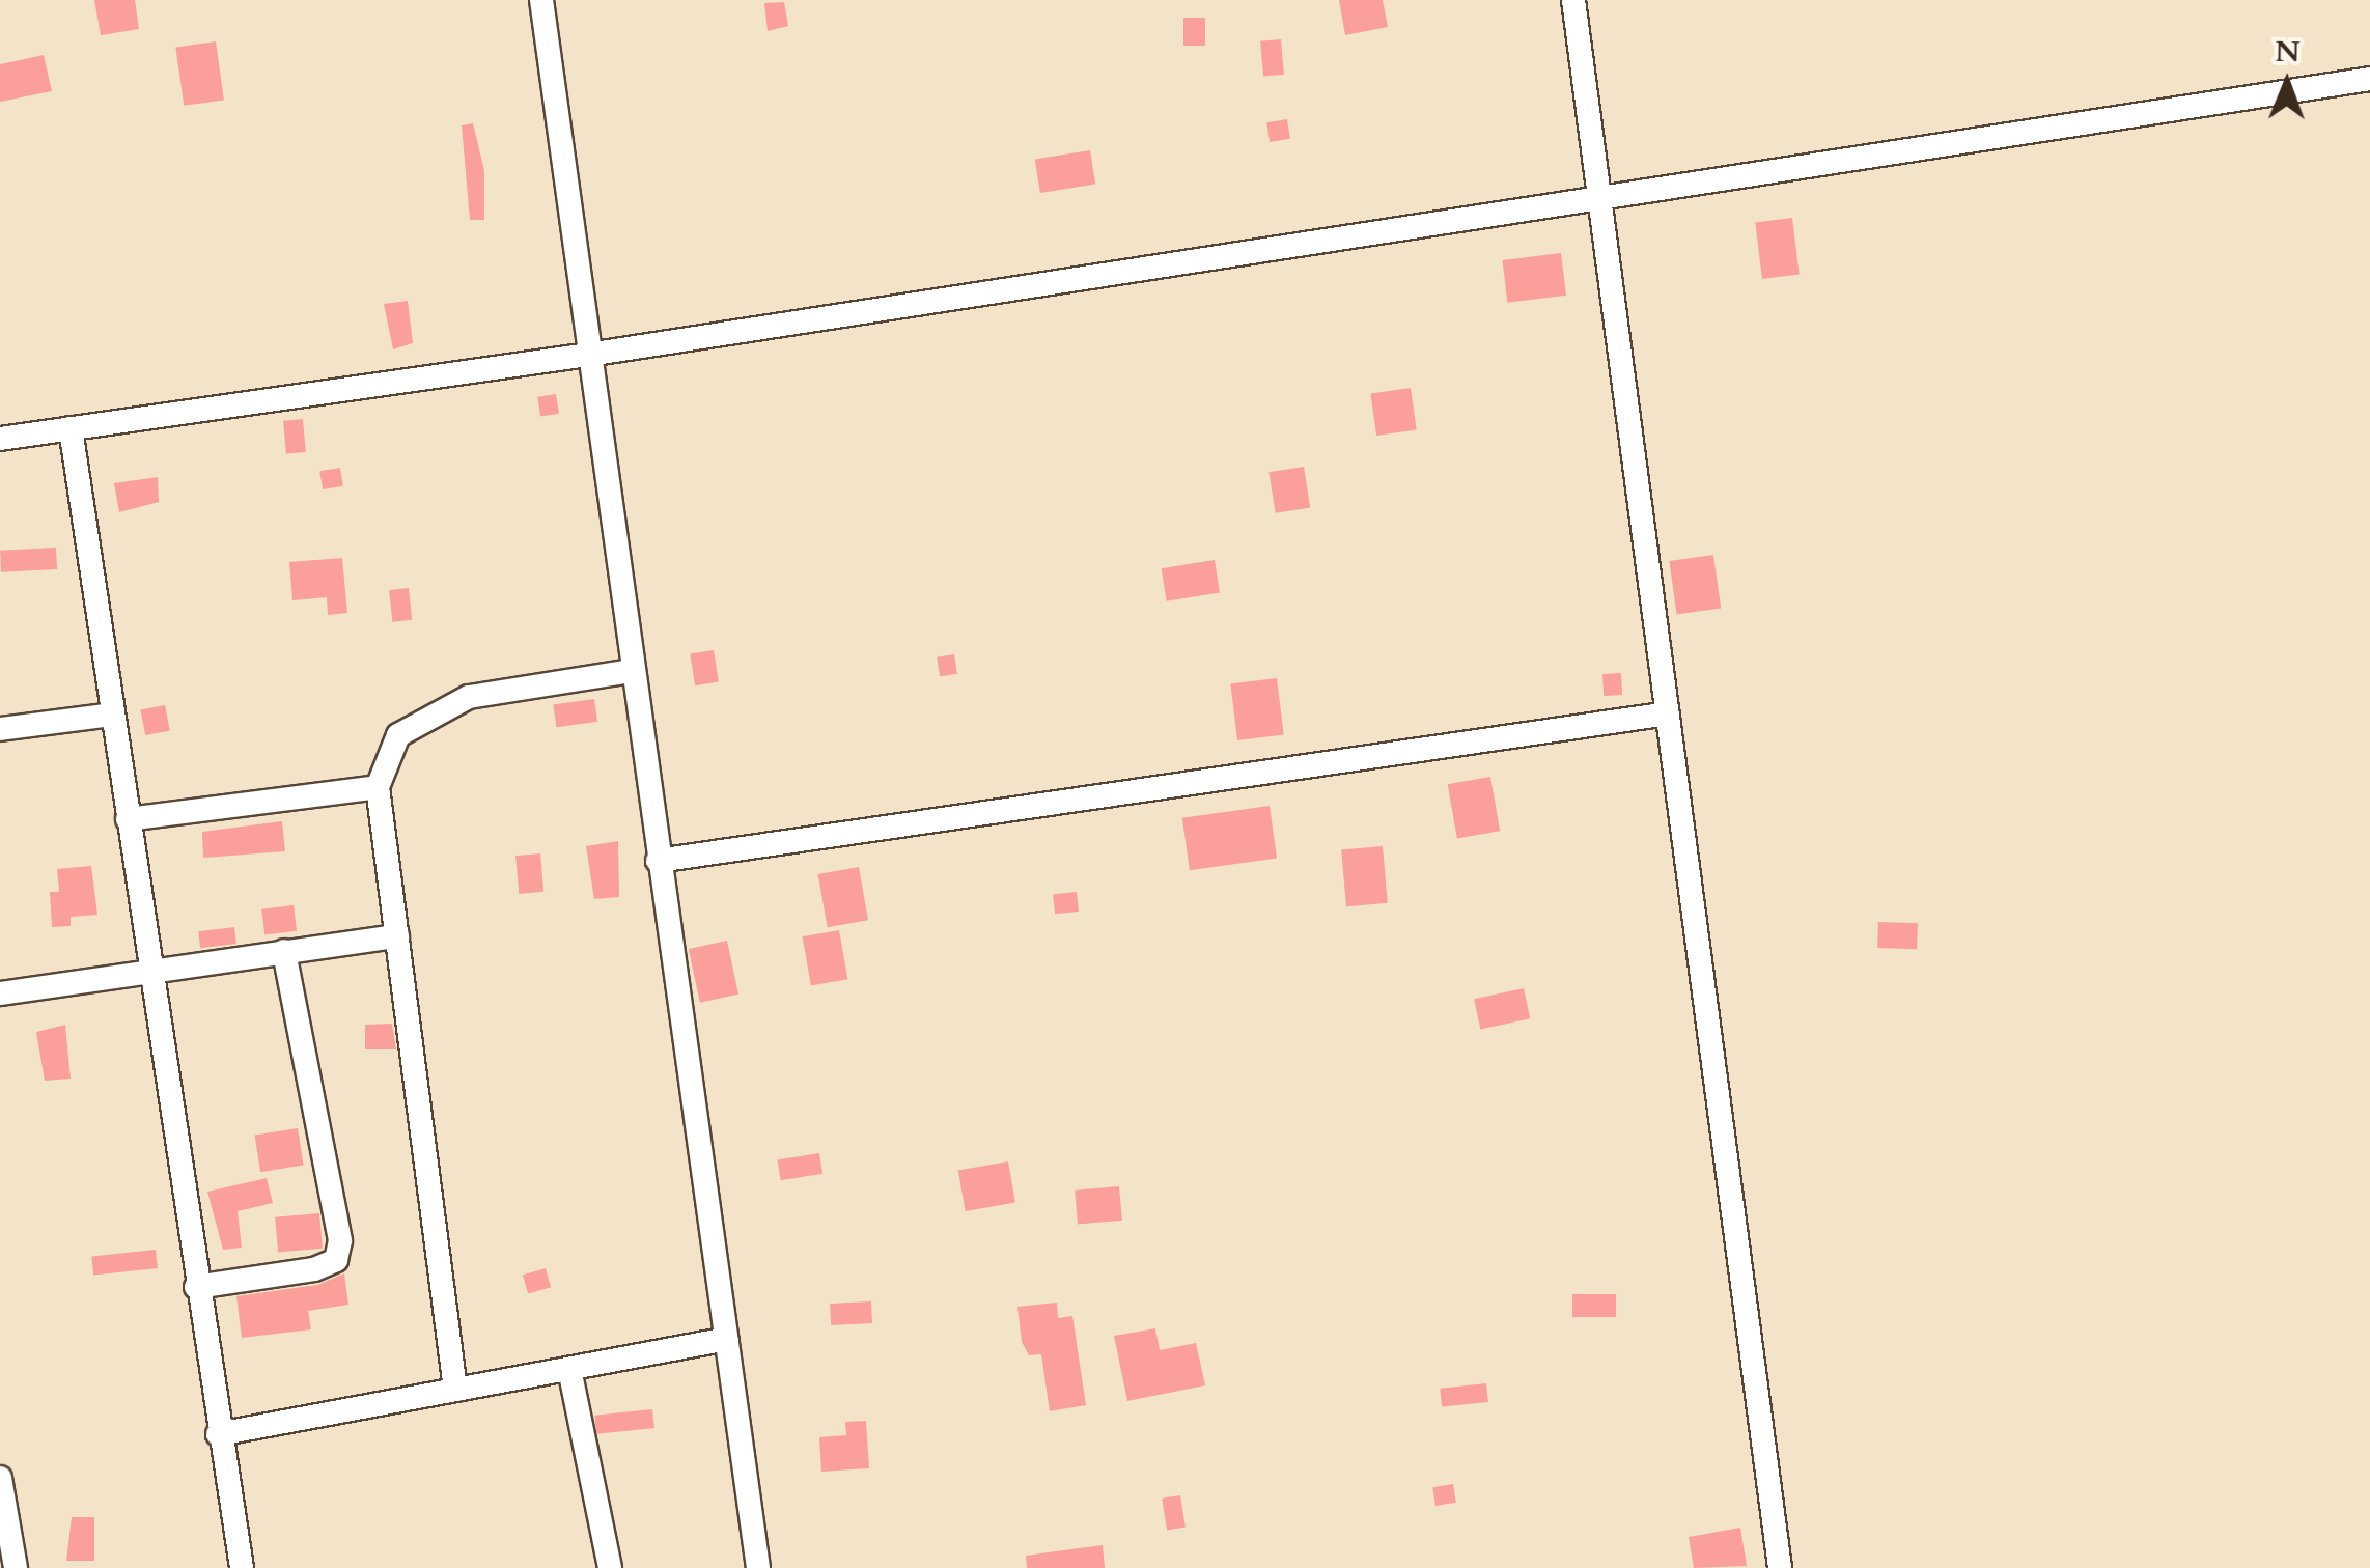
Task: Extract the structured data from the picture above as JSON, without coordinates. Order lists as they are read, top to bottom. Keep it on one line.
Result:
{"north":"top"}
